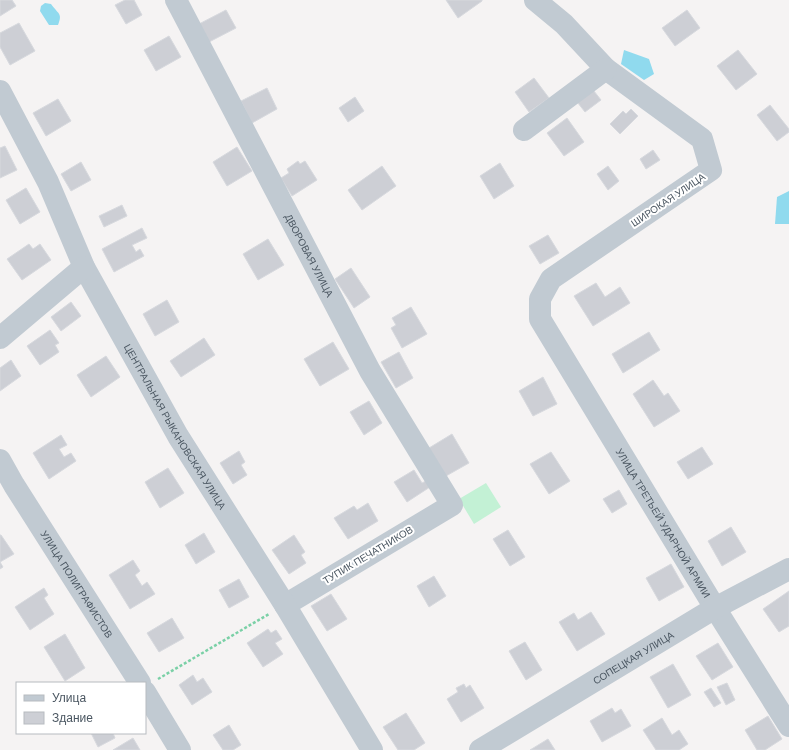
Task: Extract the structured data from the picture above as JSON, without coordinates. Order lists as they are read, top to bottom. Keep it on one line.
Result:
{"streets":{"street":["ШИРОКАЯ УЛИЦА","ДВОРОВАЯ УЛИЦА","ЦЕНТРАЛЬНАЯ РЫКАНОВСКАЯ УЛИЦА","УЛИЦА ТРЕТЬЕЙ УДАРНОЙ АРМИИ","ТУПИК ПЕЧАТНИКОВ","УЛИЦА ПОЛИГРАФИСТОВ","СОПЕЦКАЯ УЛИЦА"]},"crossings":[["ШИРОКАЯ УЛИЦА","УЛИЦА ТРЕТЬЕЙ УДАРНОЙ АРМИИ"],["ДВОРОВАЯ УЛИЦА","ТУПИК ПЕЧАТНИКОВ"],["ЦЕНТРАЛЬНАЯ РЫКАНОВСКАЯ УЛИЦА","ТУПИК ПЕЧАТНИКОВ"],["УЛИЦА ТРЕТЬЕЙ УДАРНОЙ АРМИИ","СОПЕЦКАЯ УЛИЦА"]],"legend":["Улица","Здание"]}
